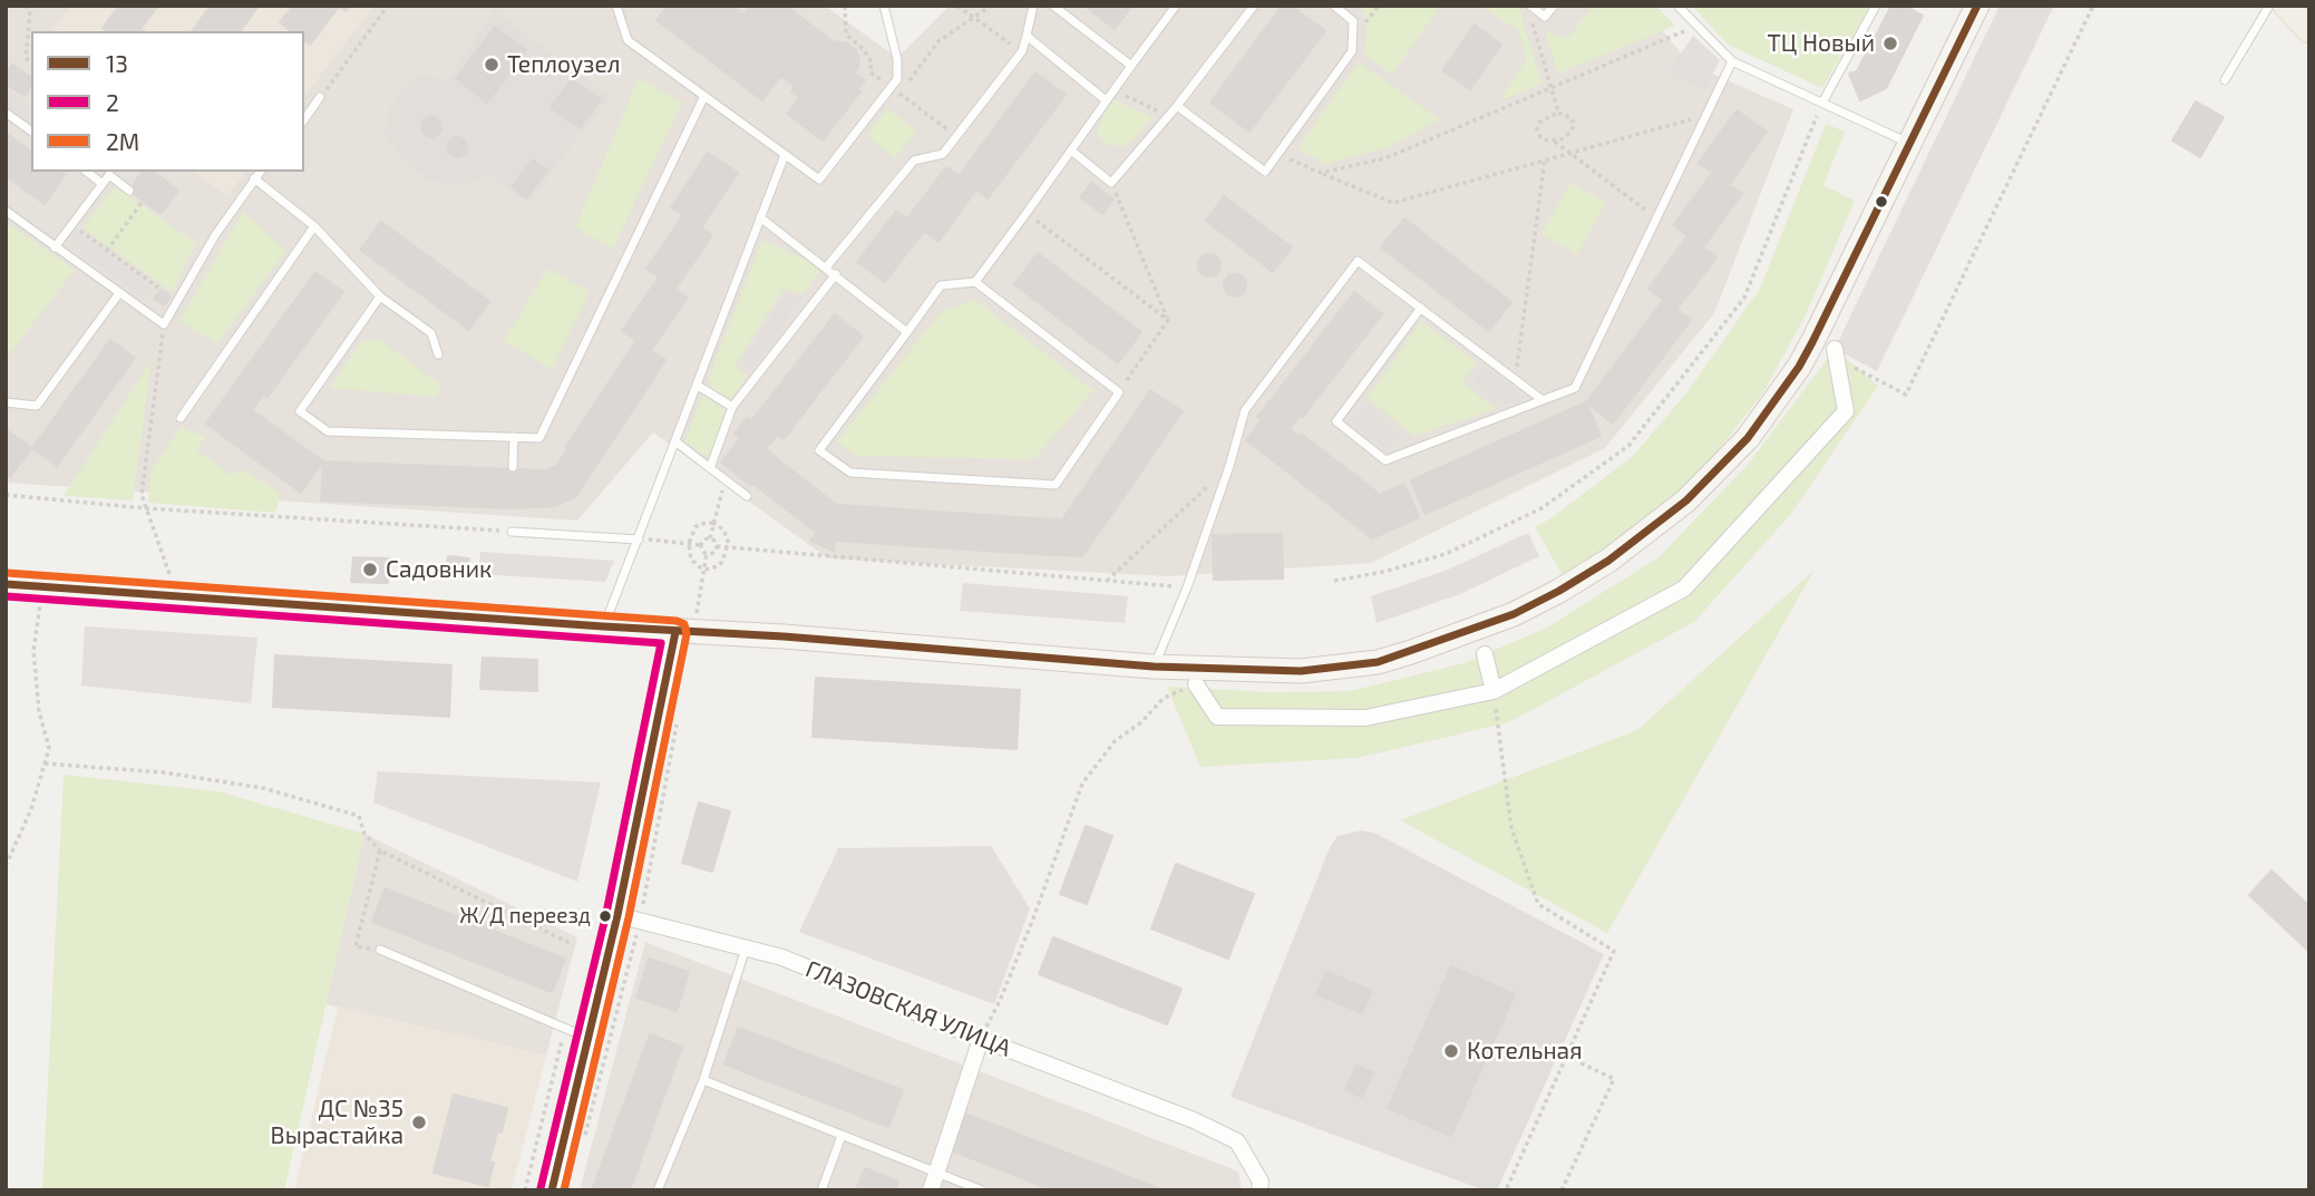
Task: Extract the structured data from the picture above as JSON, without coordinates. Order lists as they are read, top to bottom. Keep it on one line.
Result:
{"streets":{"street":["ГЛАЗОВСКАЯ УЛИЦА"]},"places":["ТЦ Новый","Теплоузел","Садовник","Ж/Д переезд","Котельная","ДС №35 Вырастайка"],"lines":["transit line 13","transit line 2М","transit line 2"],"legend":["13","2","2М"]}
